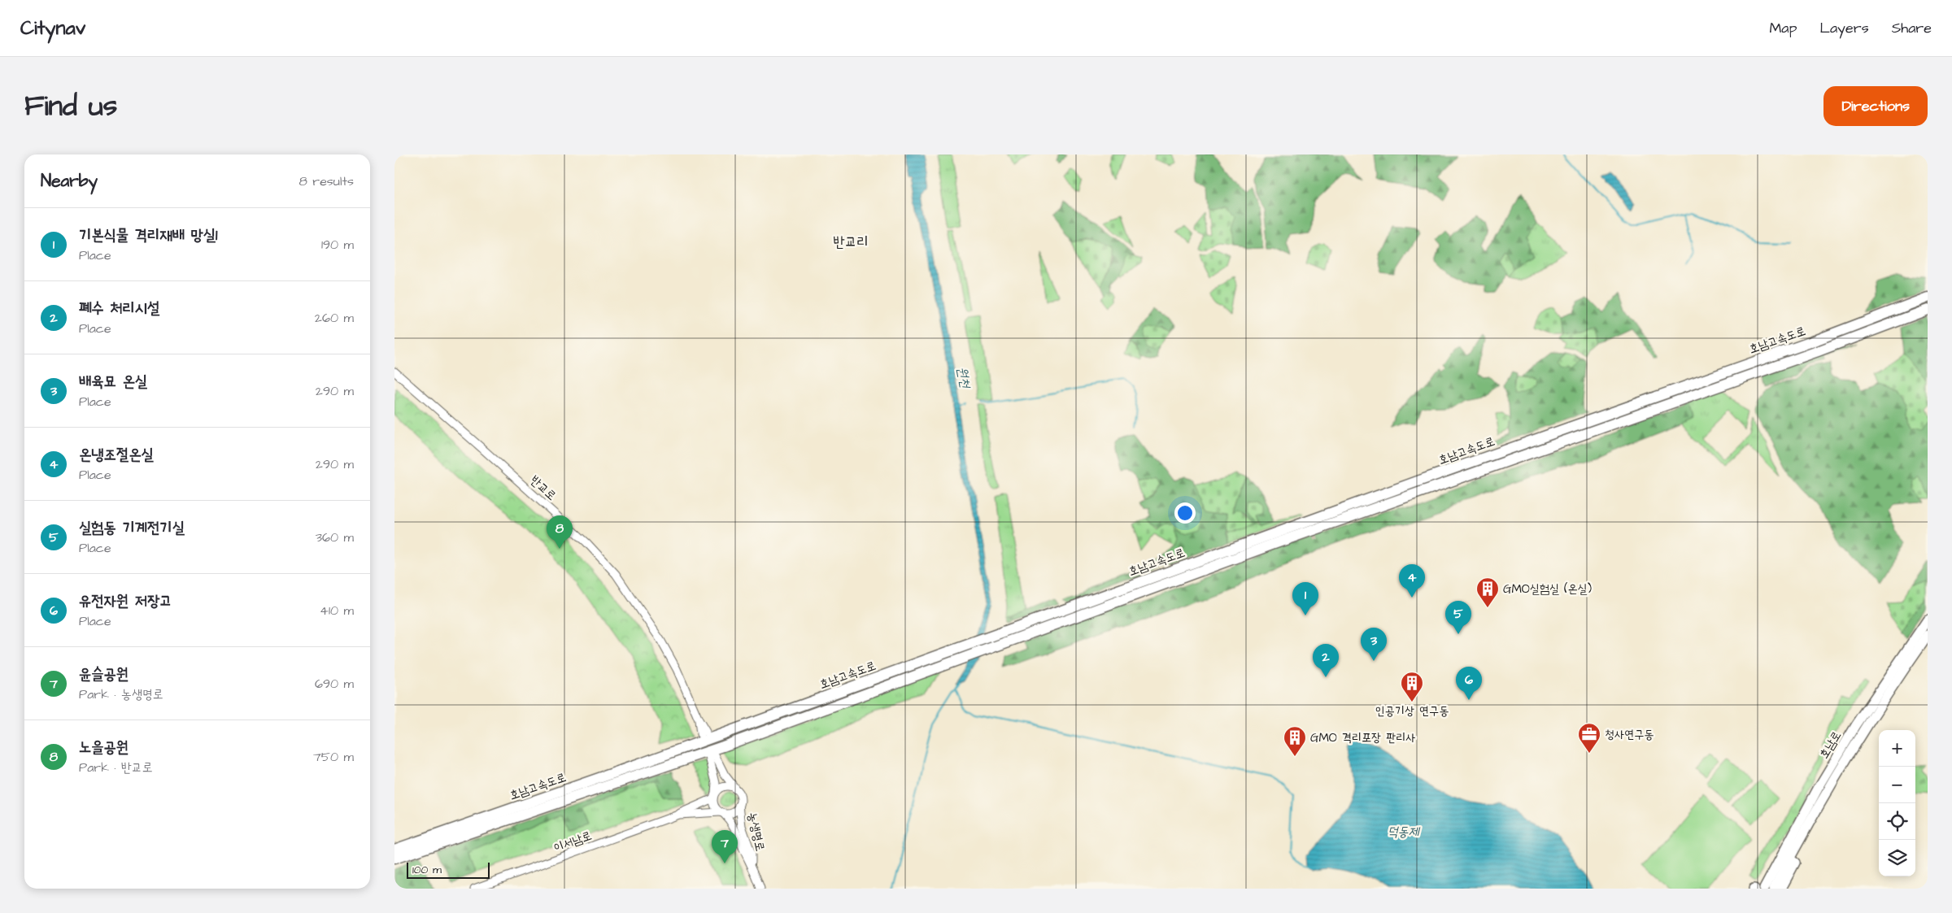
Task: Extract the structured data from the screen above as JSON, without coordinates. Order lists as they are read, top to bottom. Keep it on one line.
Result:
{"streets":{"highway":["호남고속도로","호남로"],"street":["반교로","농생명로","이서남로"]},"crossings":[["농생명로","이서남로"]],"districts":["반교리"],"water":["원천","덕동제"],"places":{"building":["GMO실험실 (온실)","인공기상 연구동","GMO 격리포장 판리사"],"office":["청사연구동"]},"scale_bar":"100 m","page":{"header":"Citynav","nav":["Map","Layers","Share"],"title":"Find us","buttons":"Directions","heading":["Nearby","8 results"],"list":[{"mark":"1","name":"기본식물 격리재배 망실1","note":"Place","value":"190 m"},{"mark":"2","name":"폐수 처리시설","note":"Place","value":"260 m"},{"mark":"3","name":"배육묘 온실","note":"Place","value":"290 m"},{"mark":"4","name":"온냉조절온실","note":"Place","value":"290 m"},{"mark":"5","name":"실험동 기계전기실","note":"Place","value":"360 m"},{"mark":"6","name":"유전자원 저장고","note":"Place","value":"410 m"},{"mark":"7","name":"윤슬공원","note":"Park · 농생명로","value":"690 m"},{"mark":"8","name":"노을공원","note":"Park · 반교로","value":"750 m"}],"pins":["8","4","1","5","3","2","6","7"],"map_buttons":["+","−"],"scale":"100 m"}}
